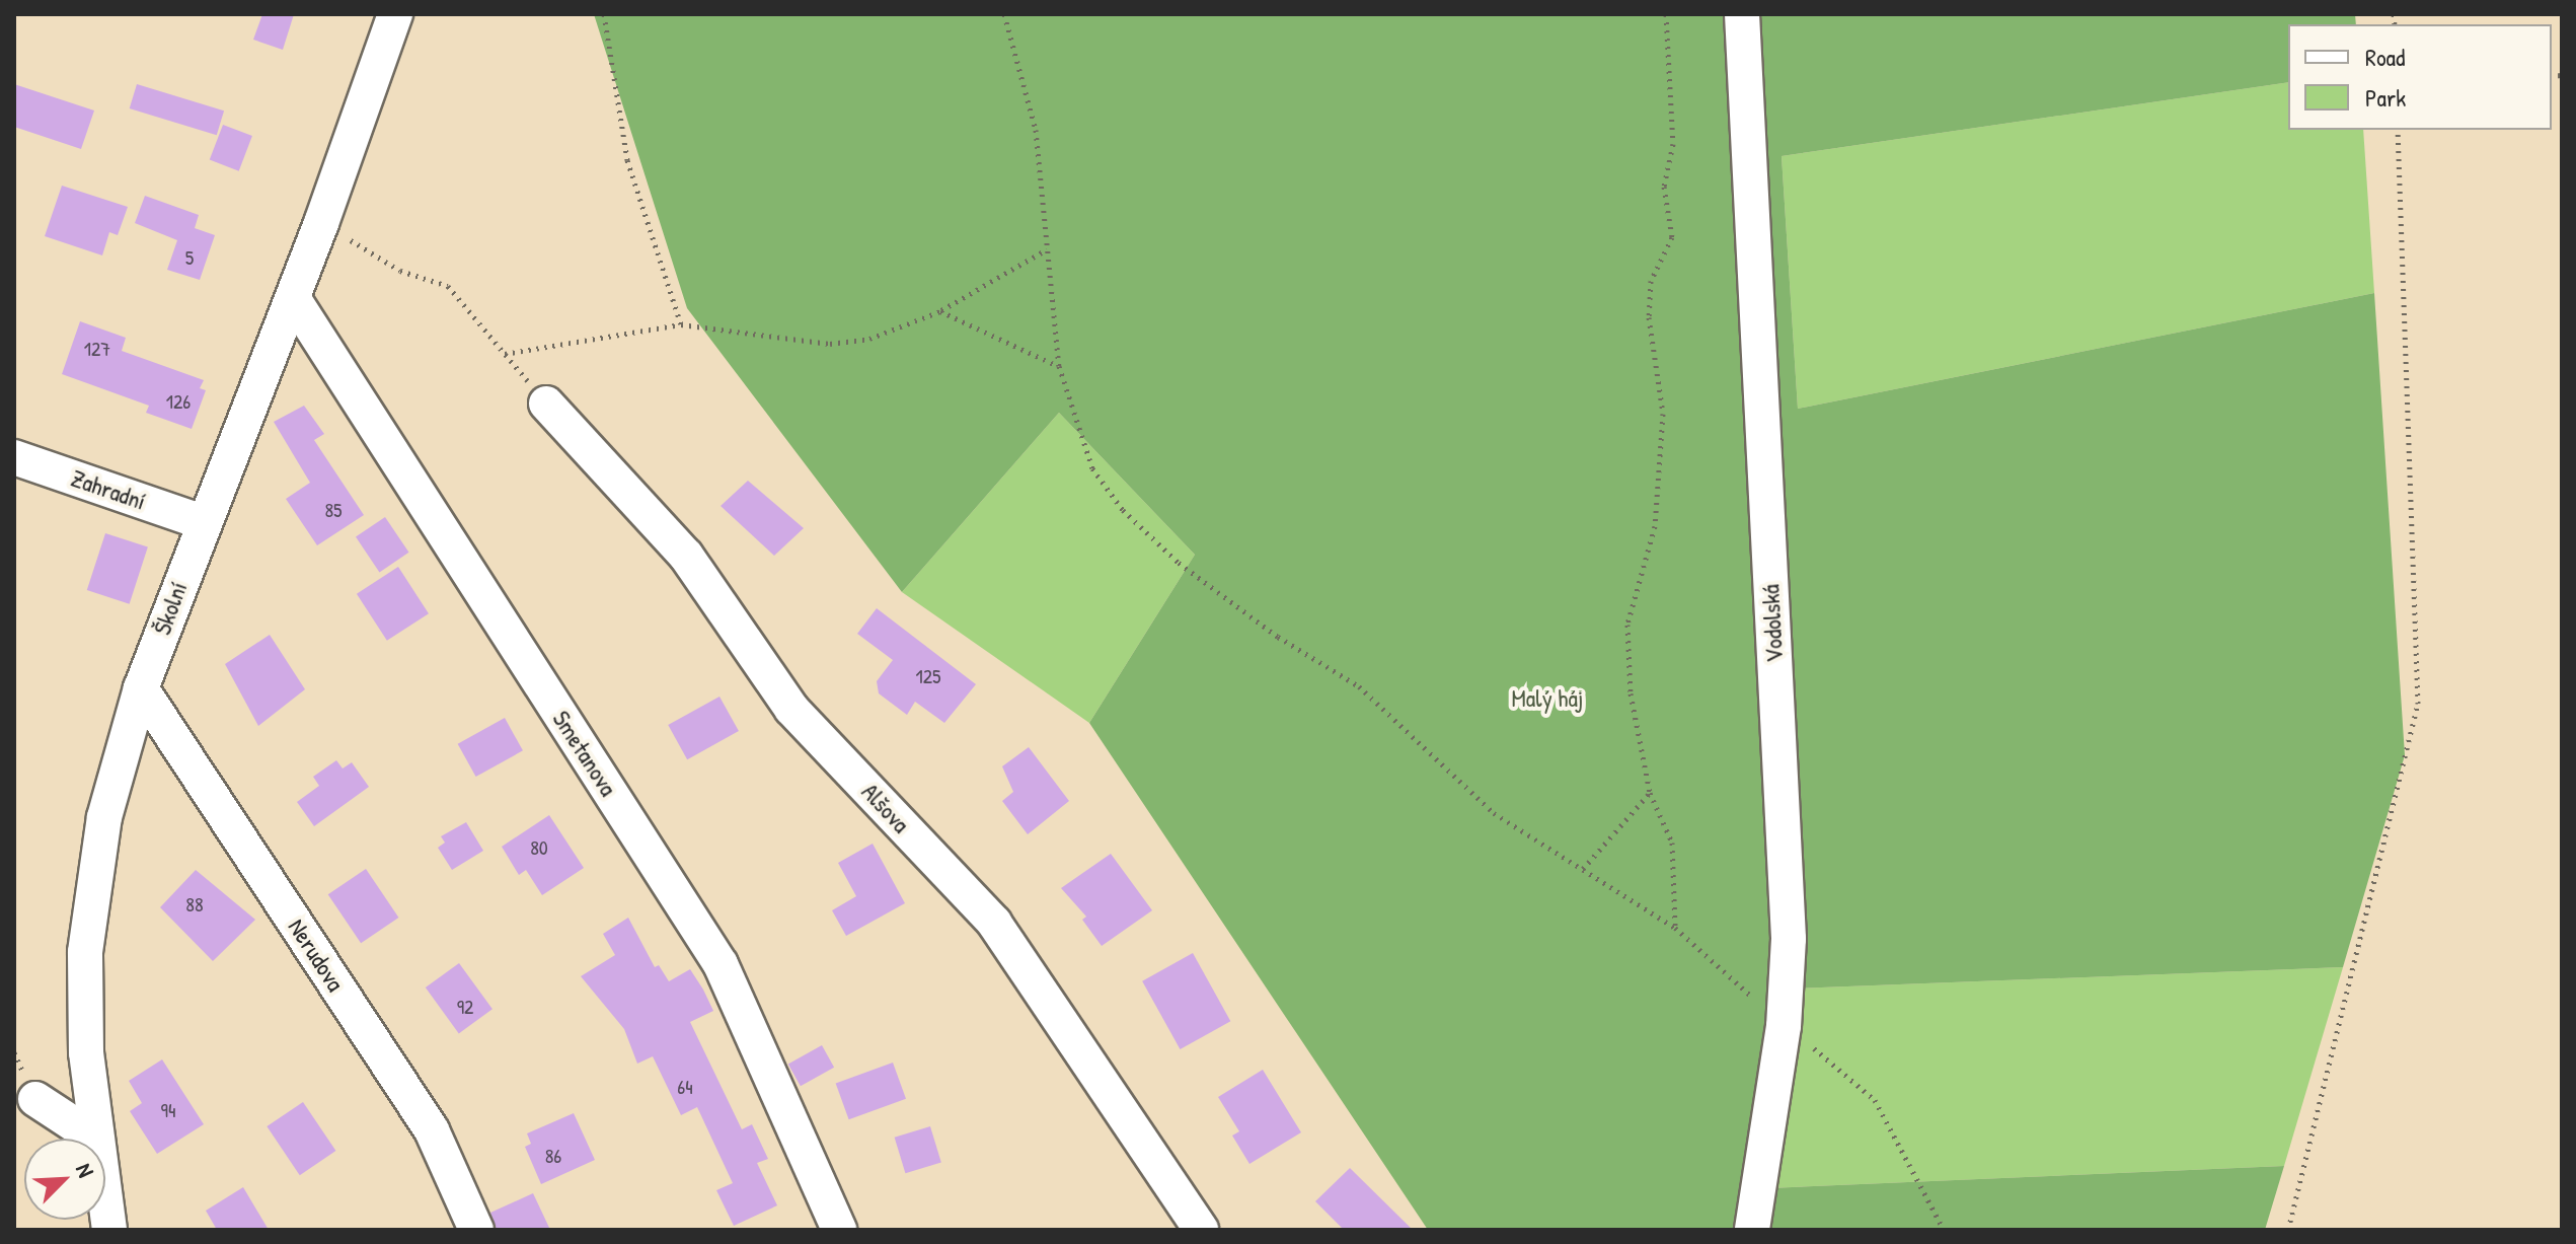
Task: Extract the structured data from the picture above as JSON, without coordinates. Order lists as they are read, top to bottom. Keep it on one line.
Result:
{"streets":{"street":["Zahradní","Školní","Vodolská","Smetanova","Alšova","Nerudova"]},"crossings":[["Zahradní","Školní"],["Školní","Smetanova"],["Školní","Nerudova"]],"parks":["Malý háj"],"house_numbers":["5","127","126","85","125","80","88","92","64","94","86"],"legend":["Road","Park"],"north":"top right"}
